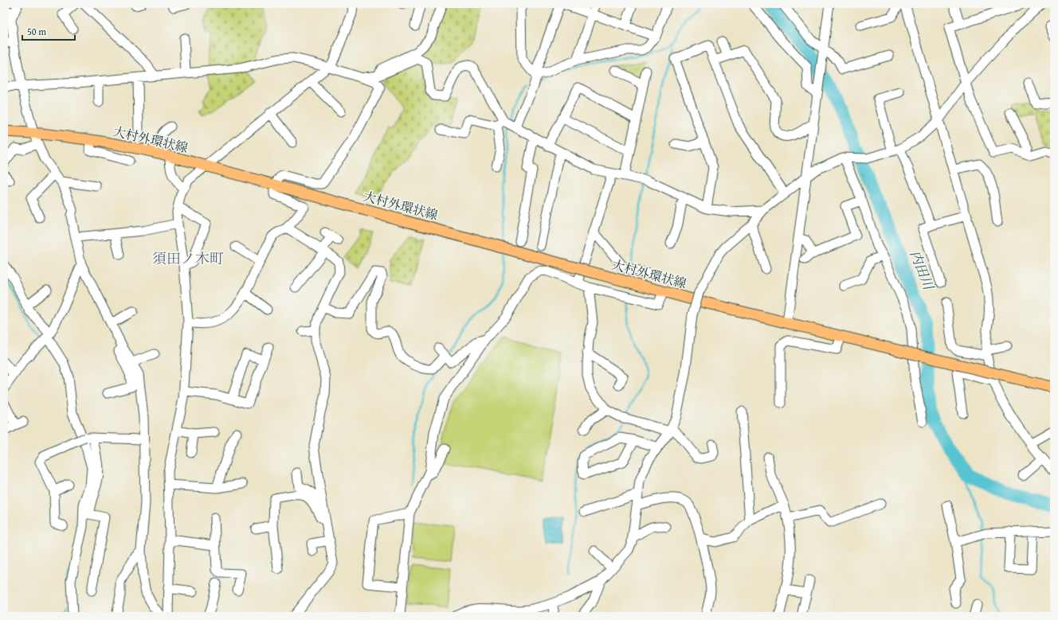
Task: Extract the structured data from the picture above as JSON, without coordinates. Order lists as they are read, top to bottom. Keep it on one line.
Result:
{"streets":{"main road":["大村外環状線"]},"districts":["須田ノ木町"],"water":["内田川"],"scale_bar":"50 m"}
